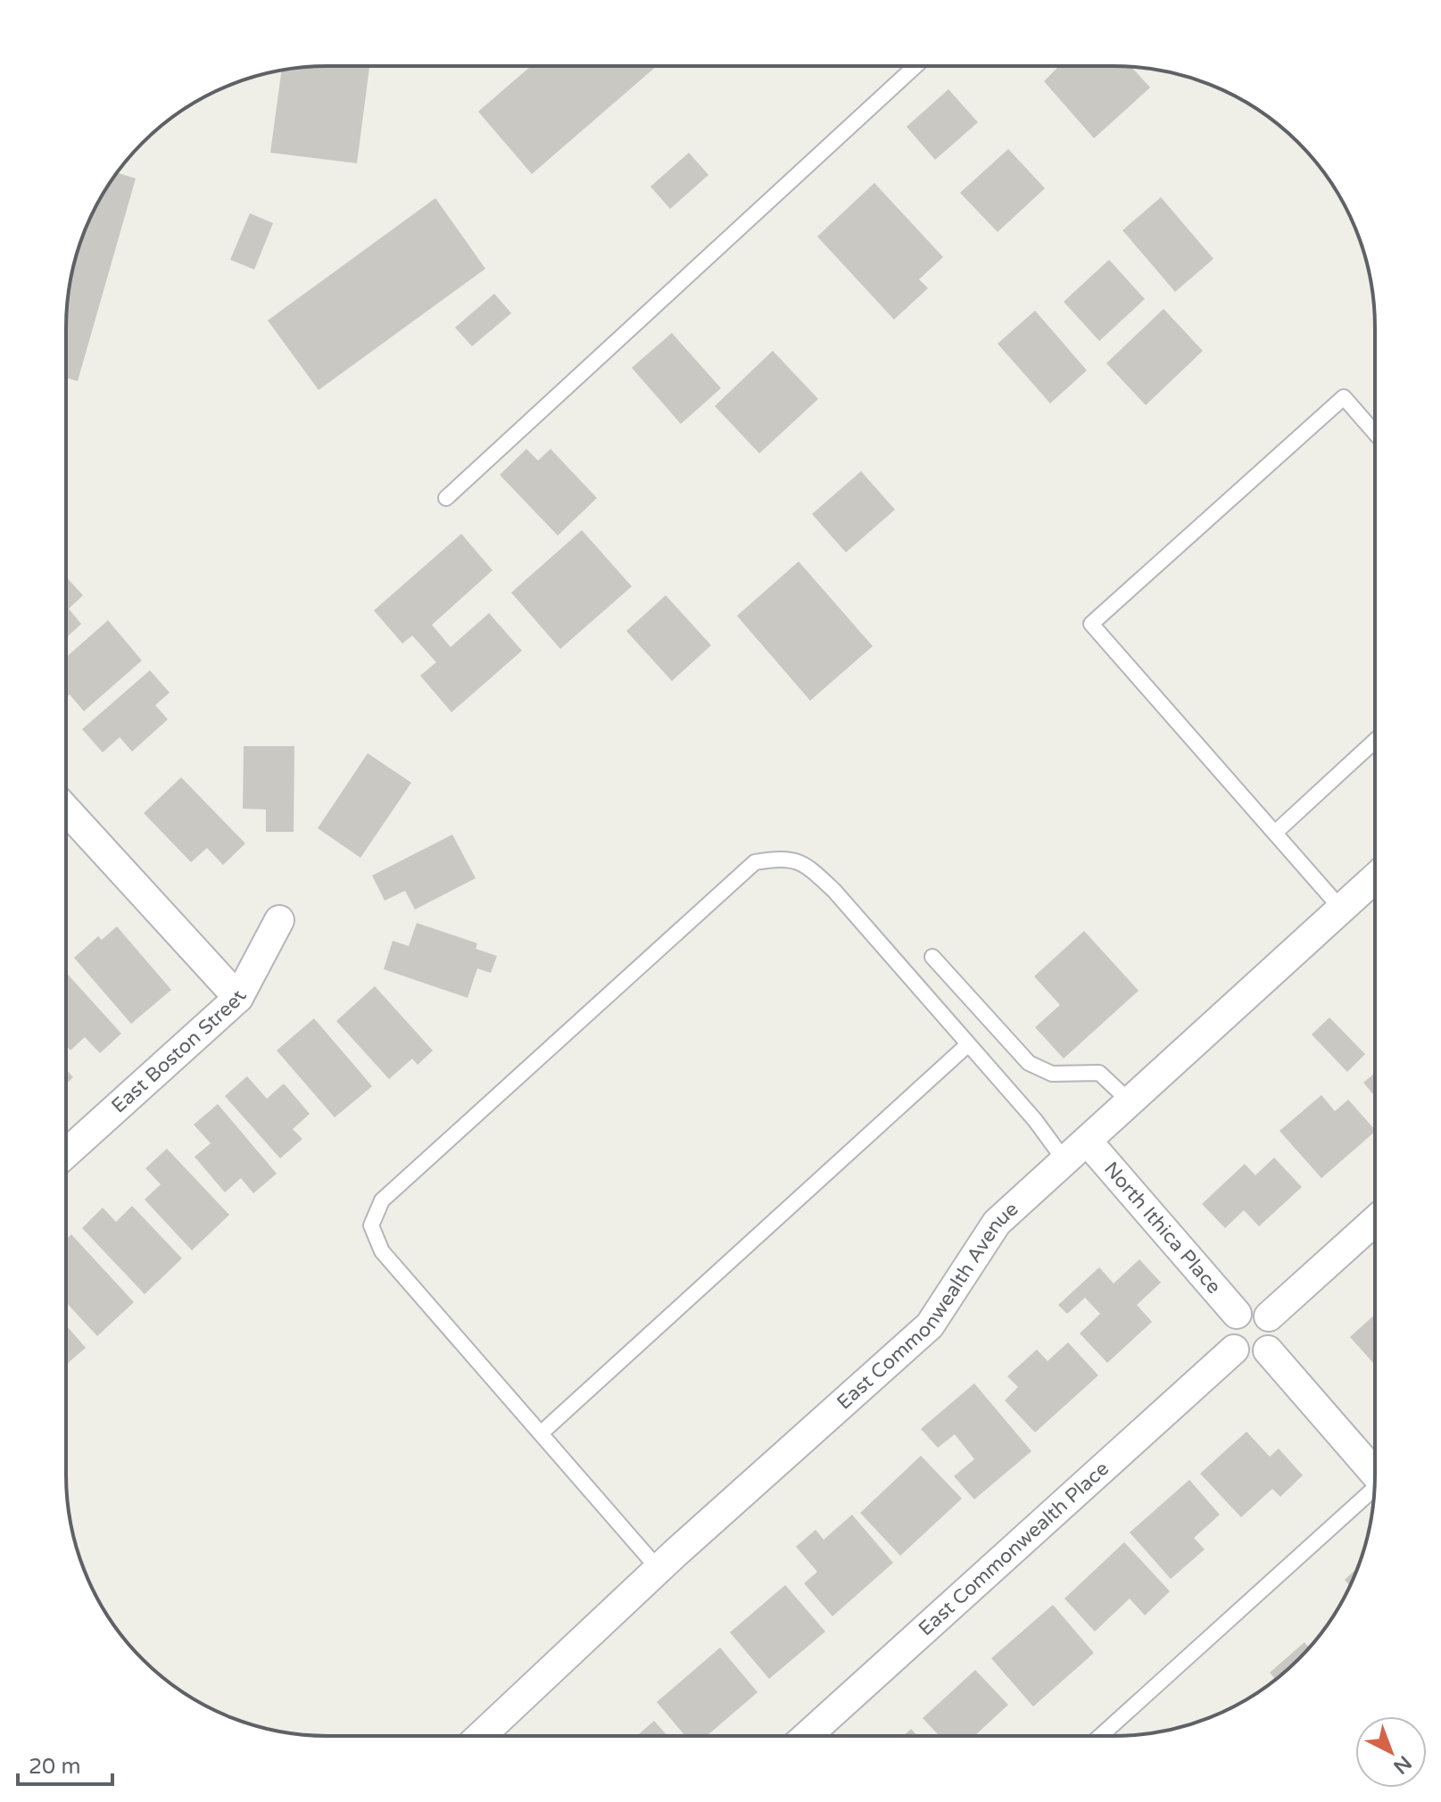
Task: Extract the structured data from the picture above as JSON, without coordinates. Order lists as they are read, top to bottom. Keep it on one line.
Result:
{"streets":{"street":["East Boston Street","North Ithica Place","East Commonwealth Avenue","East Commonwealth Place"]},"crossings":[["North Ithica Place","East Commonwealth Avenue"],["North Ithica Place","East Commonwealth Place"]],"scale_bar":"20 m","north":"bottom right"}
